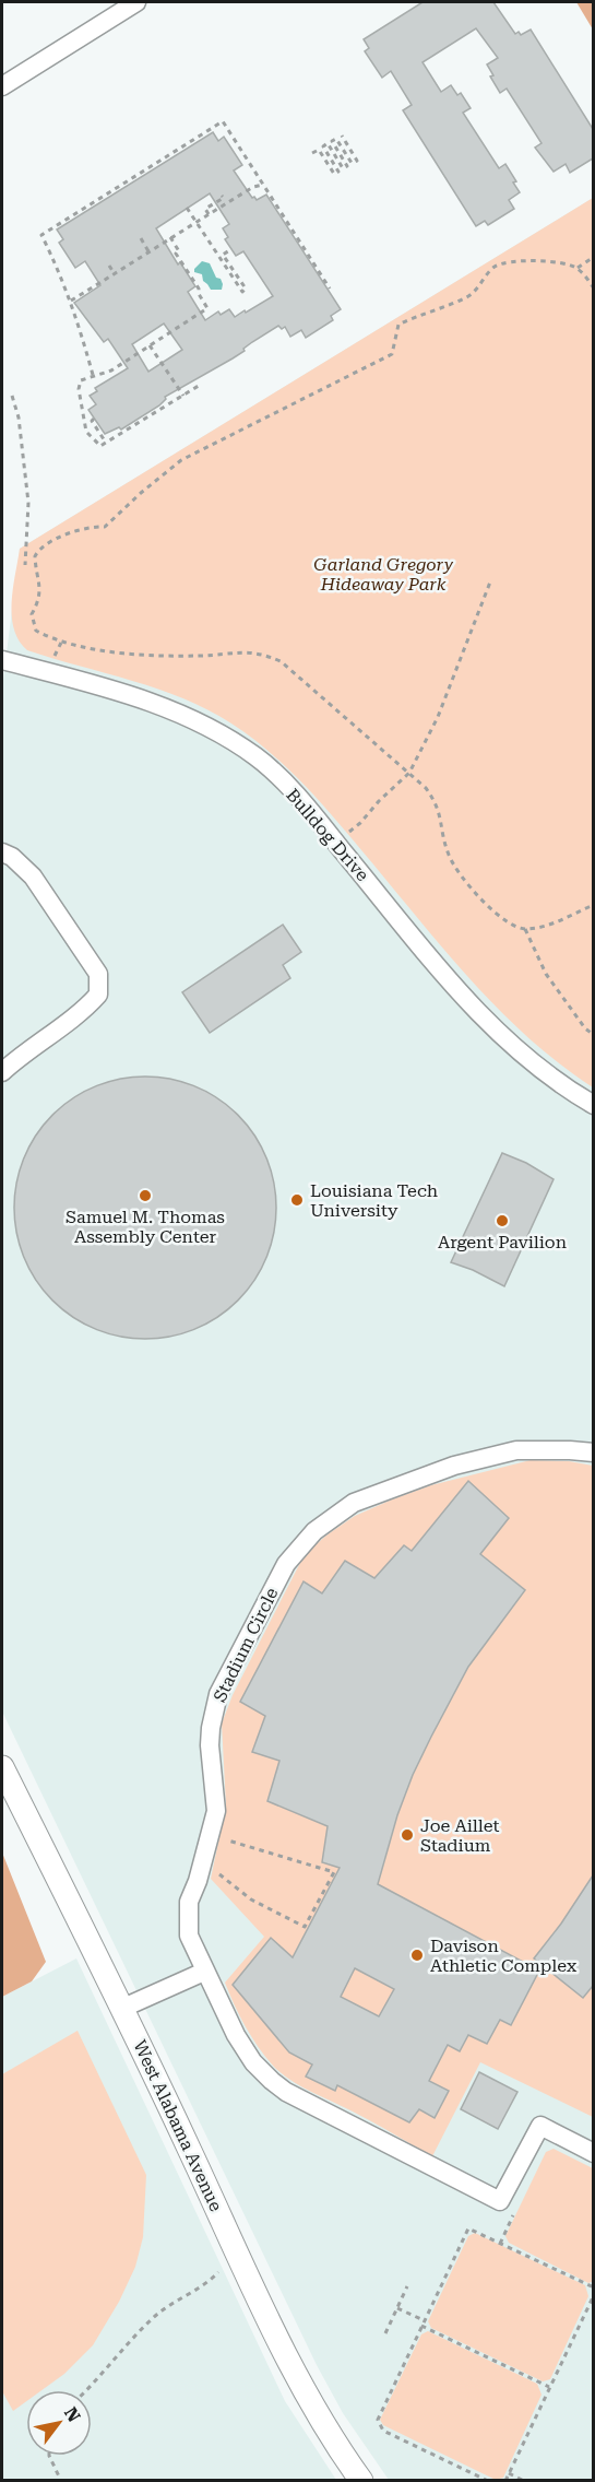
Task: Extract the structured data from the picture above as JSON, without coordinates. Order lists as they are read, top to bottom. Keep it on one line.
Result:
{"streets":{"main road":["West Alabama Avenue"],"street":["Bulldog Drive","Stadium Circle"]},"parks":["Garland Gregory Hideaway Park"],"places":["Samuel M. Thomas Assembly Center","Louisiana Tech University","Argent Pavilion","Joe Aillet Stadium","Davison Athletic Complex"],"north":"top right"}
